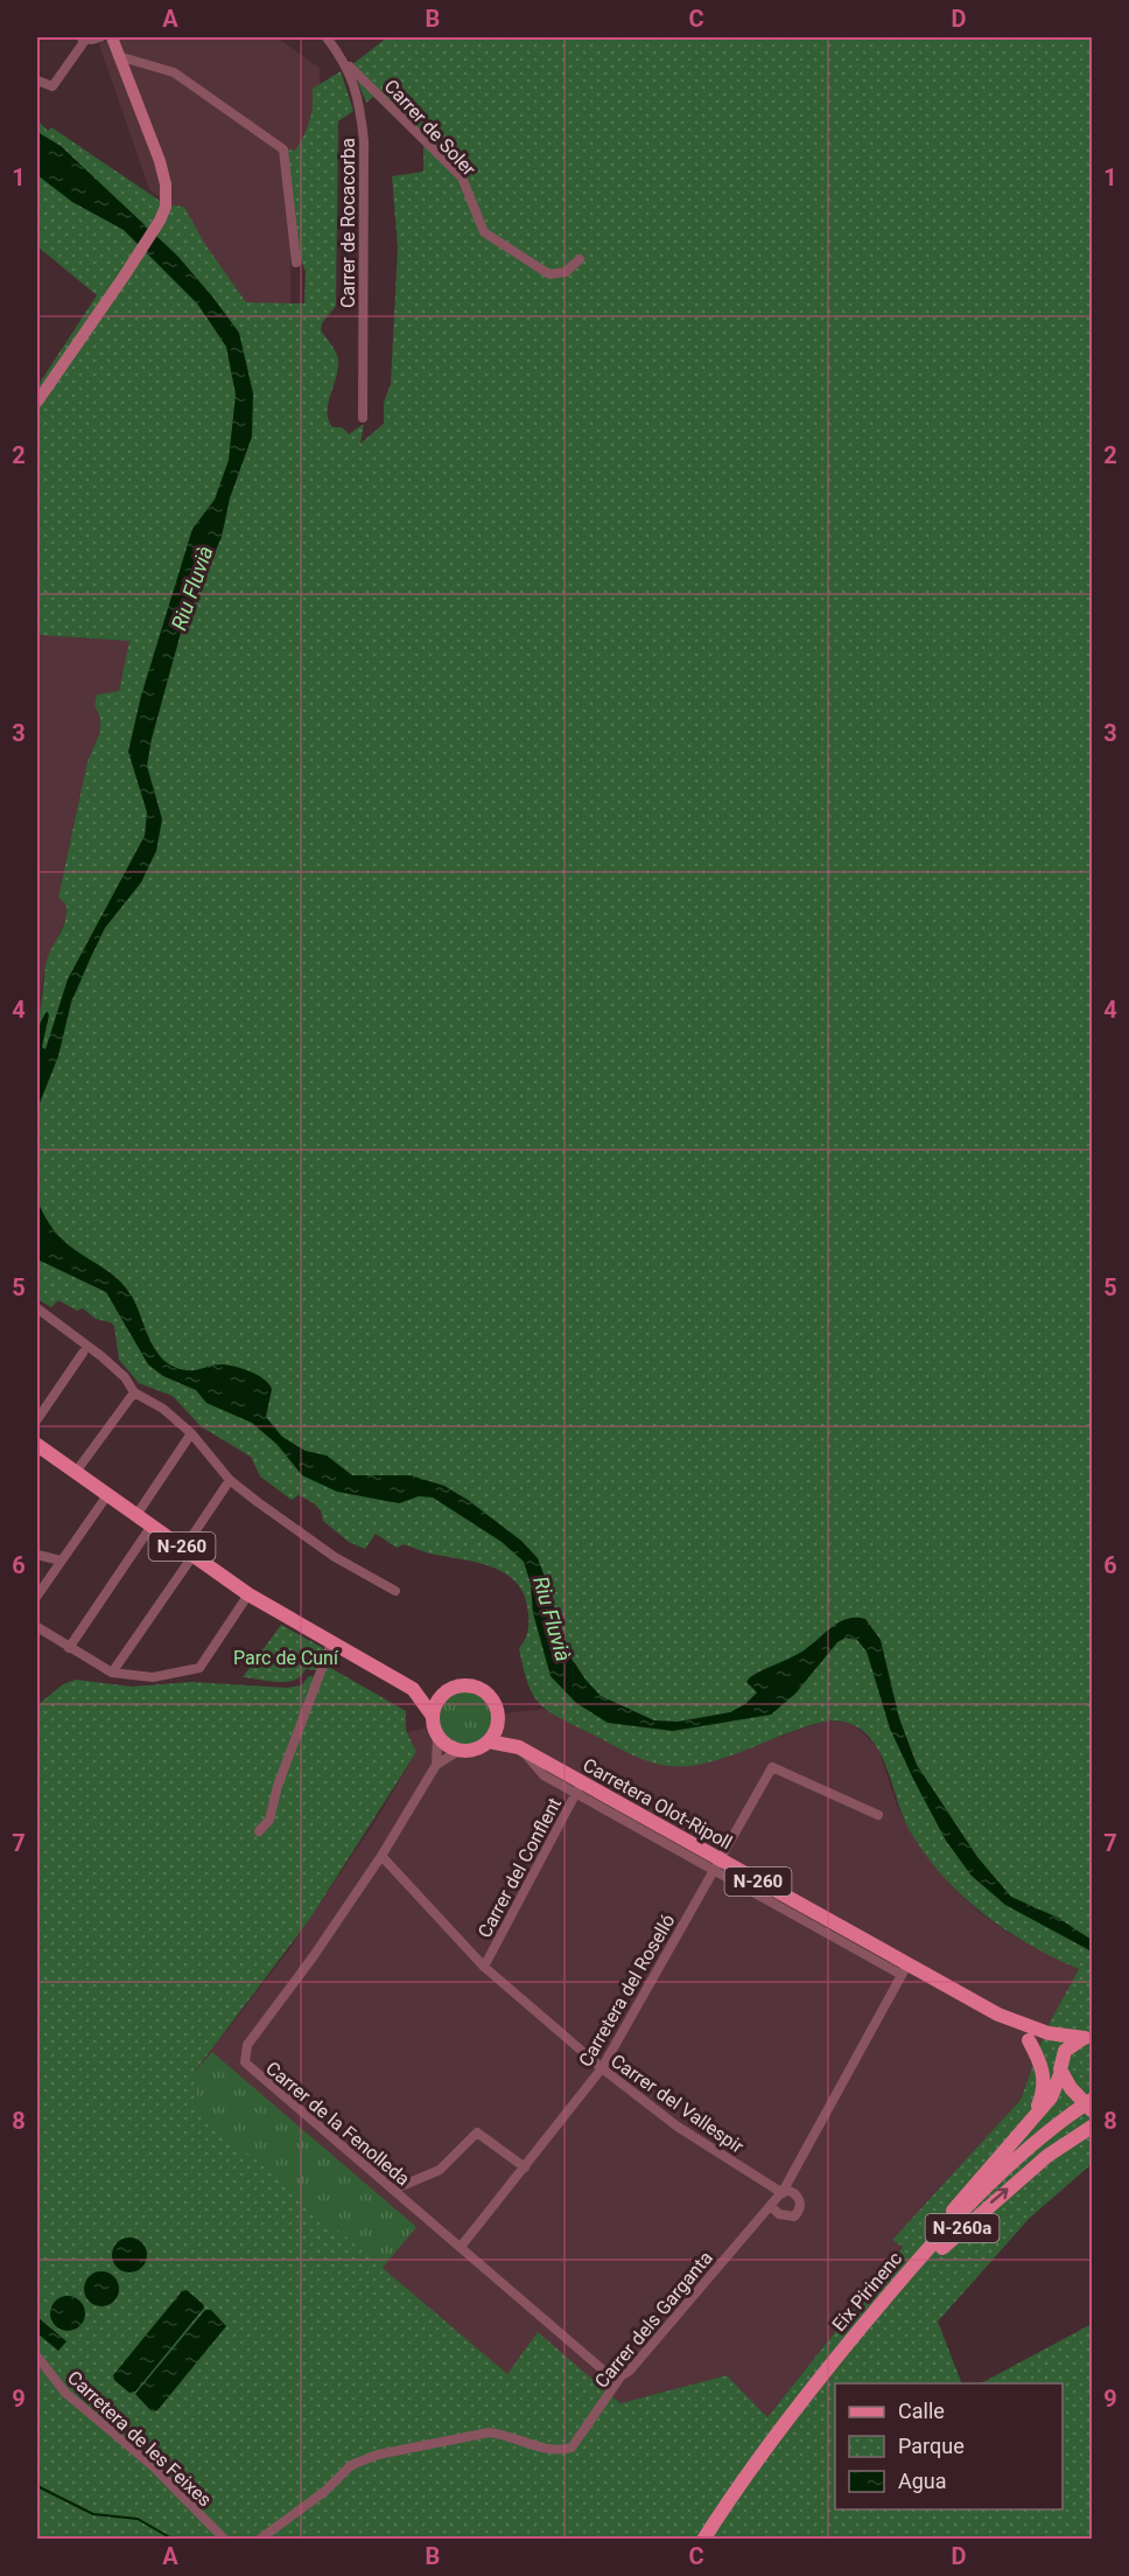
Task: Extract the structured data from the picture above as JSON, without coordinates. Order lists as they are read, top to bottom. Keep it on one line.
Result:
{"streets":{"main road":["N-260","Carretera Olot-Ripoll","N-260a","Eix Pirinenc"],"street":["Carrer de Soler","Carrer de Rocacorba","Carrer del Conflent","Carretera del Roselló","Carrer del Vallespir","Carrer de la Fenolleda","Carrer dels Garganta","Carretera de les Feixes"]},"crossings":[["Carrer de Soler","Carrer de Rocacorba"],["N-260","Carretera Olot-Ripoll"],["N-260","N-260a"],["Carretera Olot-Ripoll","Carrer del Conflent"],["Carretera Olot-Ripoll","Carretera del Roselló"],["Carretera Olot-Ripoll","N-260a"],["Carretera Olot-Ripoll","Carrer dels Garganta"],["Carrer del Conflent","Carrer del Vallespir"],["Carretera del Roselló","Carrer del Vallespir"],["Carretera del Roselló","Carrer de la Fenolleda"],["Carrer del Vallespir","Carrer de la Fenolleda"],["Carrer del Vallespir","Carrer dels Garganta"],["Carrer de la Fenolleda","Carrer dels Garganta"],["N-260a","Eix Pirinenc"]],"water":["Riu Fluvià"],"parks":["Parc de Cuní"],"legend":["Calle","Parque","Agua"],"grid":{"columns":["A","B","C","D"],"rows":["1","2","3","4","5","6","7","8","9"]}}
